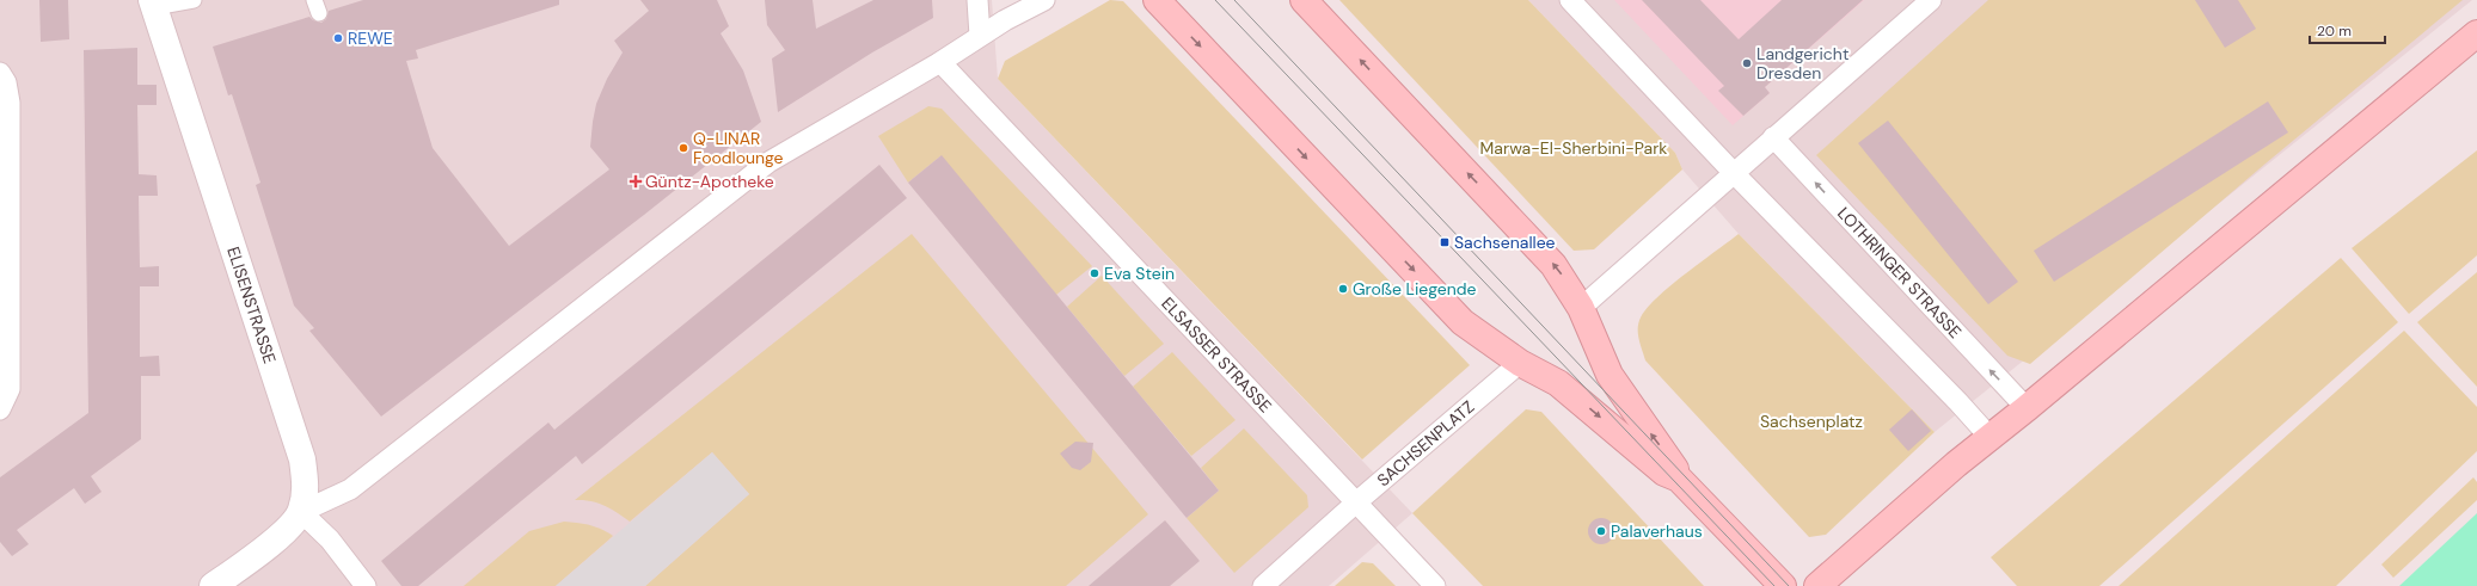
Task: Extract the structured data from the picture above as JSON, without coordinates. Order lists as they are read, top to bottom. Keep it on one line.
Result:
{"streets":{"street":["LOTHRINGER STRASSE","ELISENSTRASSE","ELSASSER STRASSE","SACHSENPLATZ"]},"crossings":[["ELSASSER STRASSE","SACHSENPLATZ"]],"parks":["Marwa-El-Sherbini-Park","Sachsenplatz"],"places":{"other":["REWE","Landgericht Dresden","Q-LINAR Foodlounge","Eva Stein","Große Liegende","Palaverhaus"],"health":["Güntz-Apotheke"],"transit":["Sachsenallee"]},"scale_bar":"20 m"}
